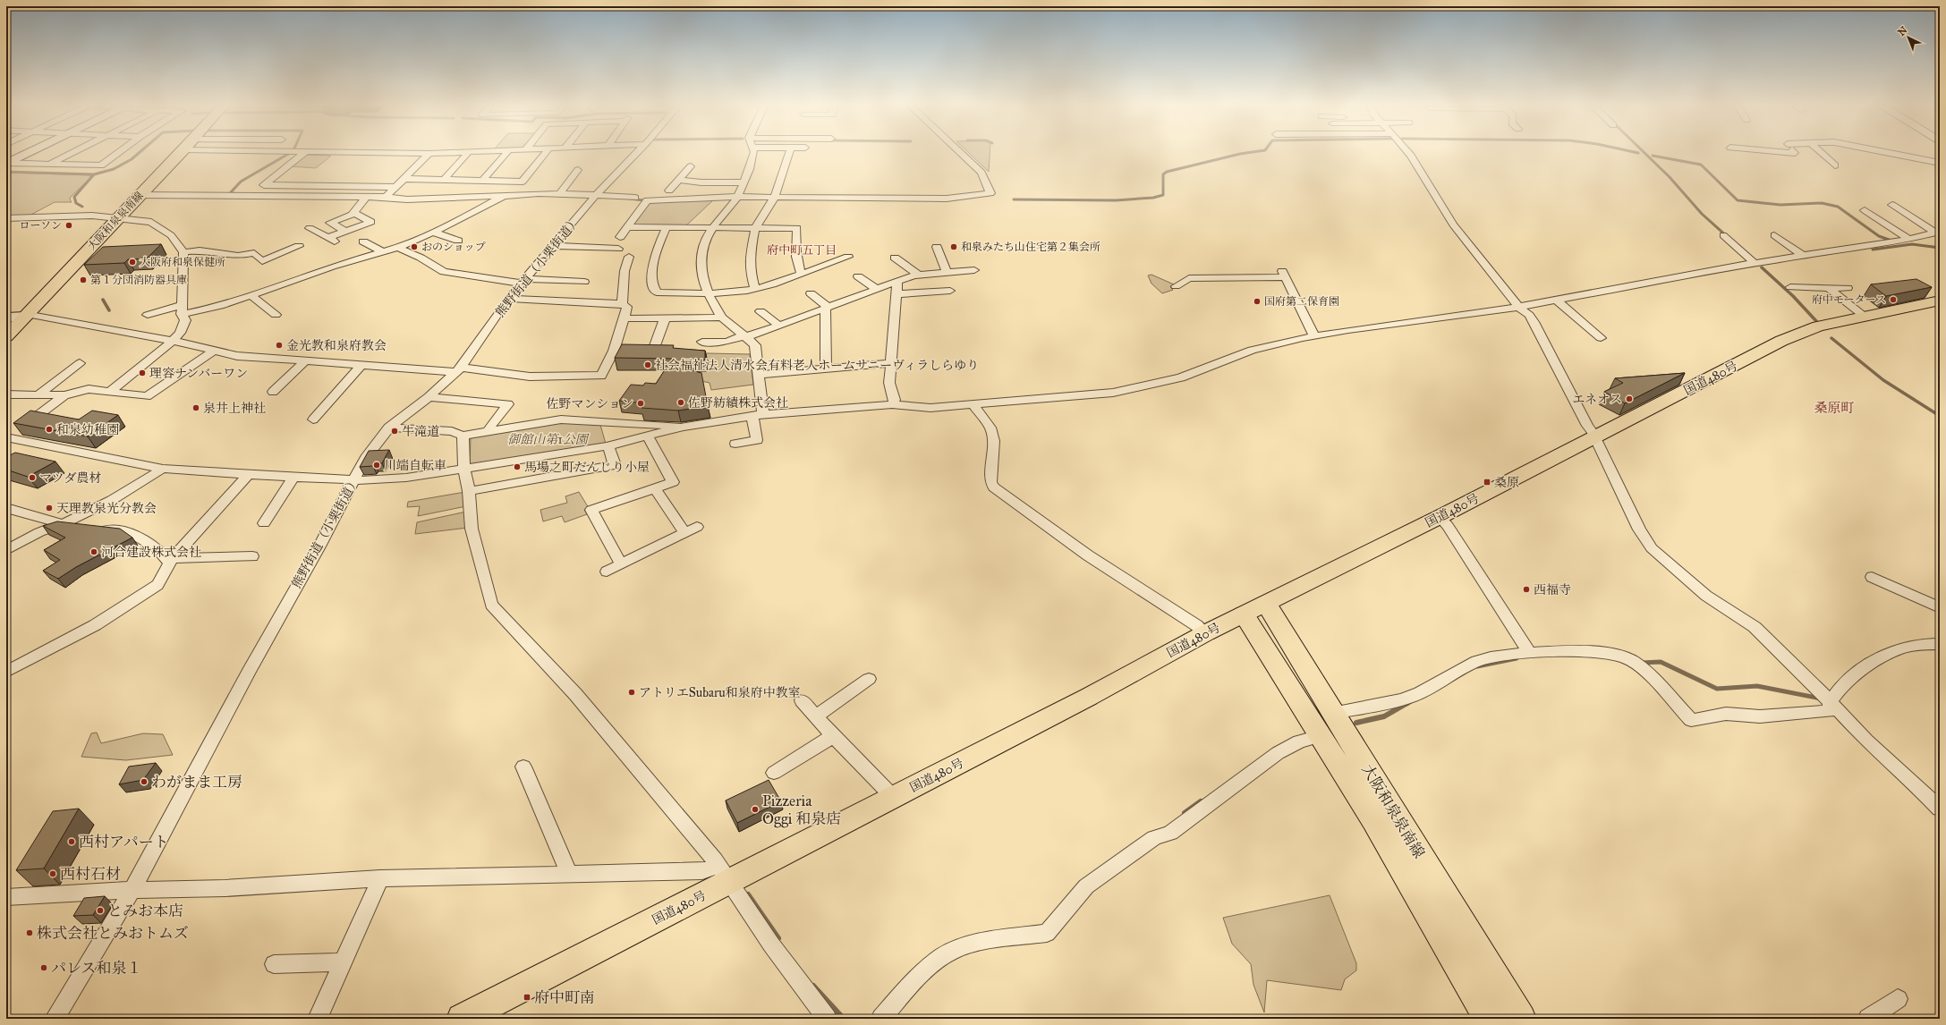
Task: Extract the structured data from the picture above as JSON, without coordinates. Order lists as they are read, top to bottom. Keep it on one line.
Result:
{"streets":{"main road":["大阪和泉泉南線","国道480号"],"street":["熊野街道（小栗街道）"]},"crossings":[["大阪和泉泉南線","国道480号"]],"districts":["府中町五丁目","桑原町"],"parks":["御館山第1公園"],"places":{"other":["ローソン","おのショップ","和泉みたち山住宅第２集会所","大阪府和泉保健所","第１分団消防器具庫","府中モータース","国府第二保育園","金光教和泉府教会","社会福祉法人清水会有料老人ホームサニーヴィラしらゆり","理容ナンバーワン","エネオス","佐野紡績株式会社","佐野マンション","泉井上神社","和泉幼稚園","牛滝道","川端自転車","馬場之町だんじり小屋","マツダ農材","天理教泉光分教会","河合建設株式会社","西福寺","アトリエSubaru和泉府中教室","わがまま工房","Pizzeria Oggi 和泉店","西村アパート","西村石材","とみお本店","株式会社とみおトムズ","パレス和泉１"],"transit":["桑原","府中町南"]},"north":"top left"}
